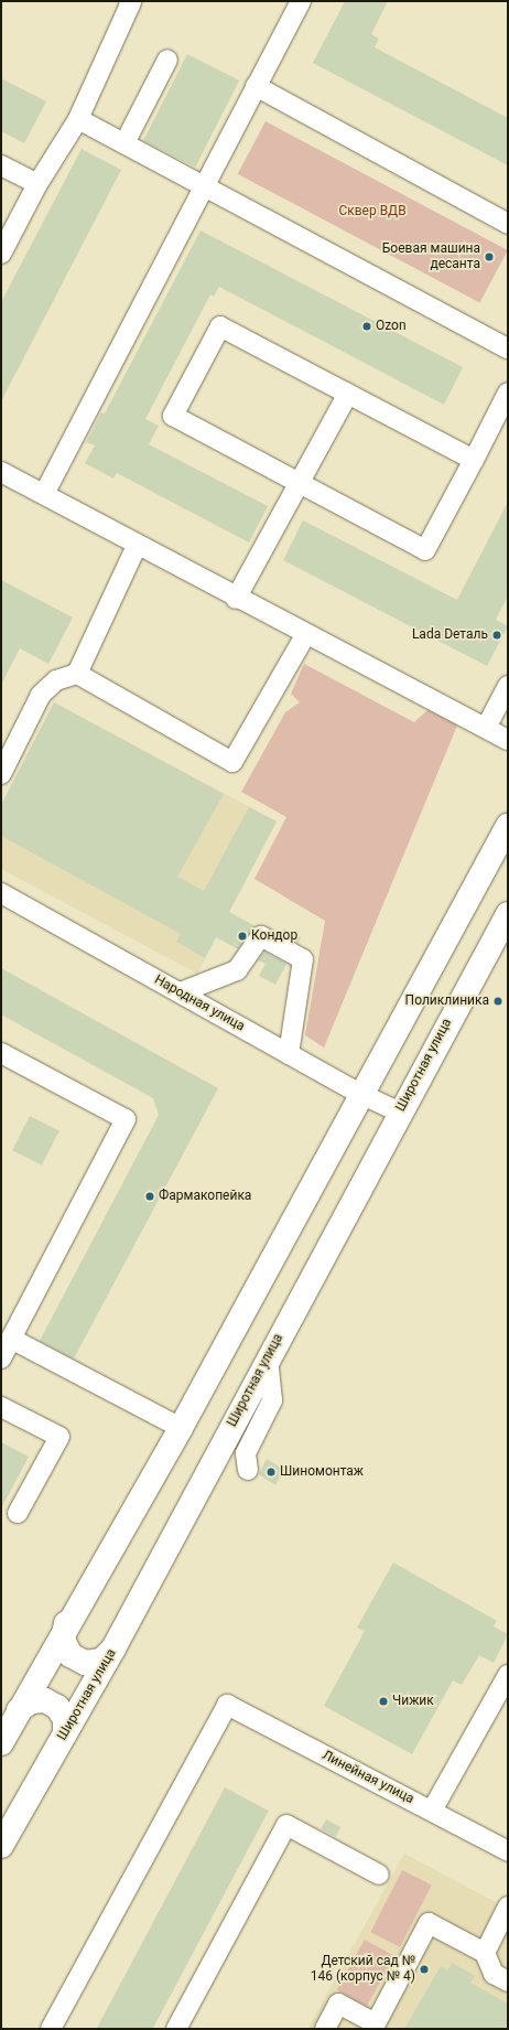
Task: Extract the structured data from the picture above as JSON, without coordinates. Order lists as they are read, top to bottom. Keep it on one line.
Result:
{"streets":{"main road":["Широтная улица"],"street":["Народная улица","Линейная улица"]},"crossings":[["Народная улица","Широтная улица"]],"parks":["Сквер ВДВ"],"places":["Боевая машина десанта","Ozon","Lada Dеталь","Кондор","Поликлиника","Фармакопейка","Шиномонтаж","Чижик","Детский сад № 146 (корпус № 4)"]}
